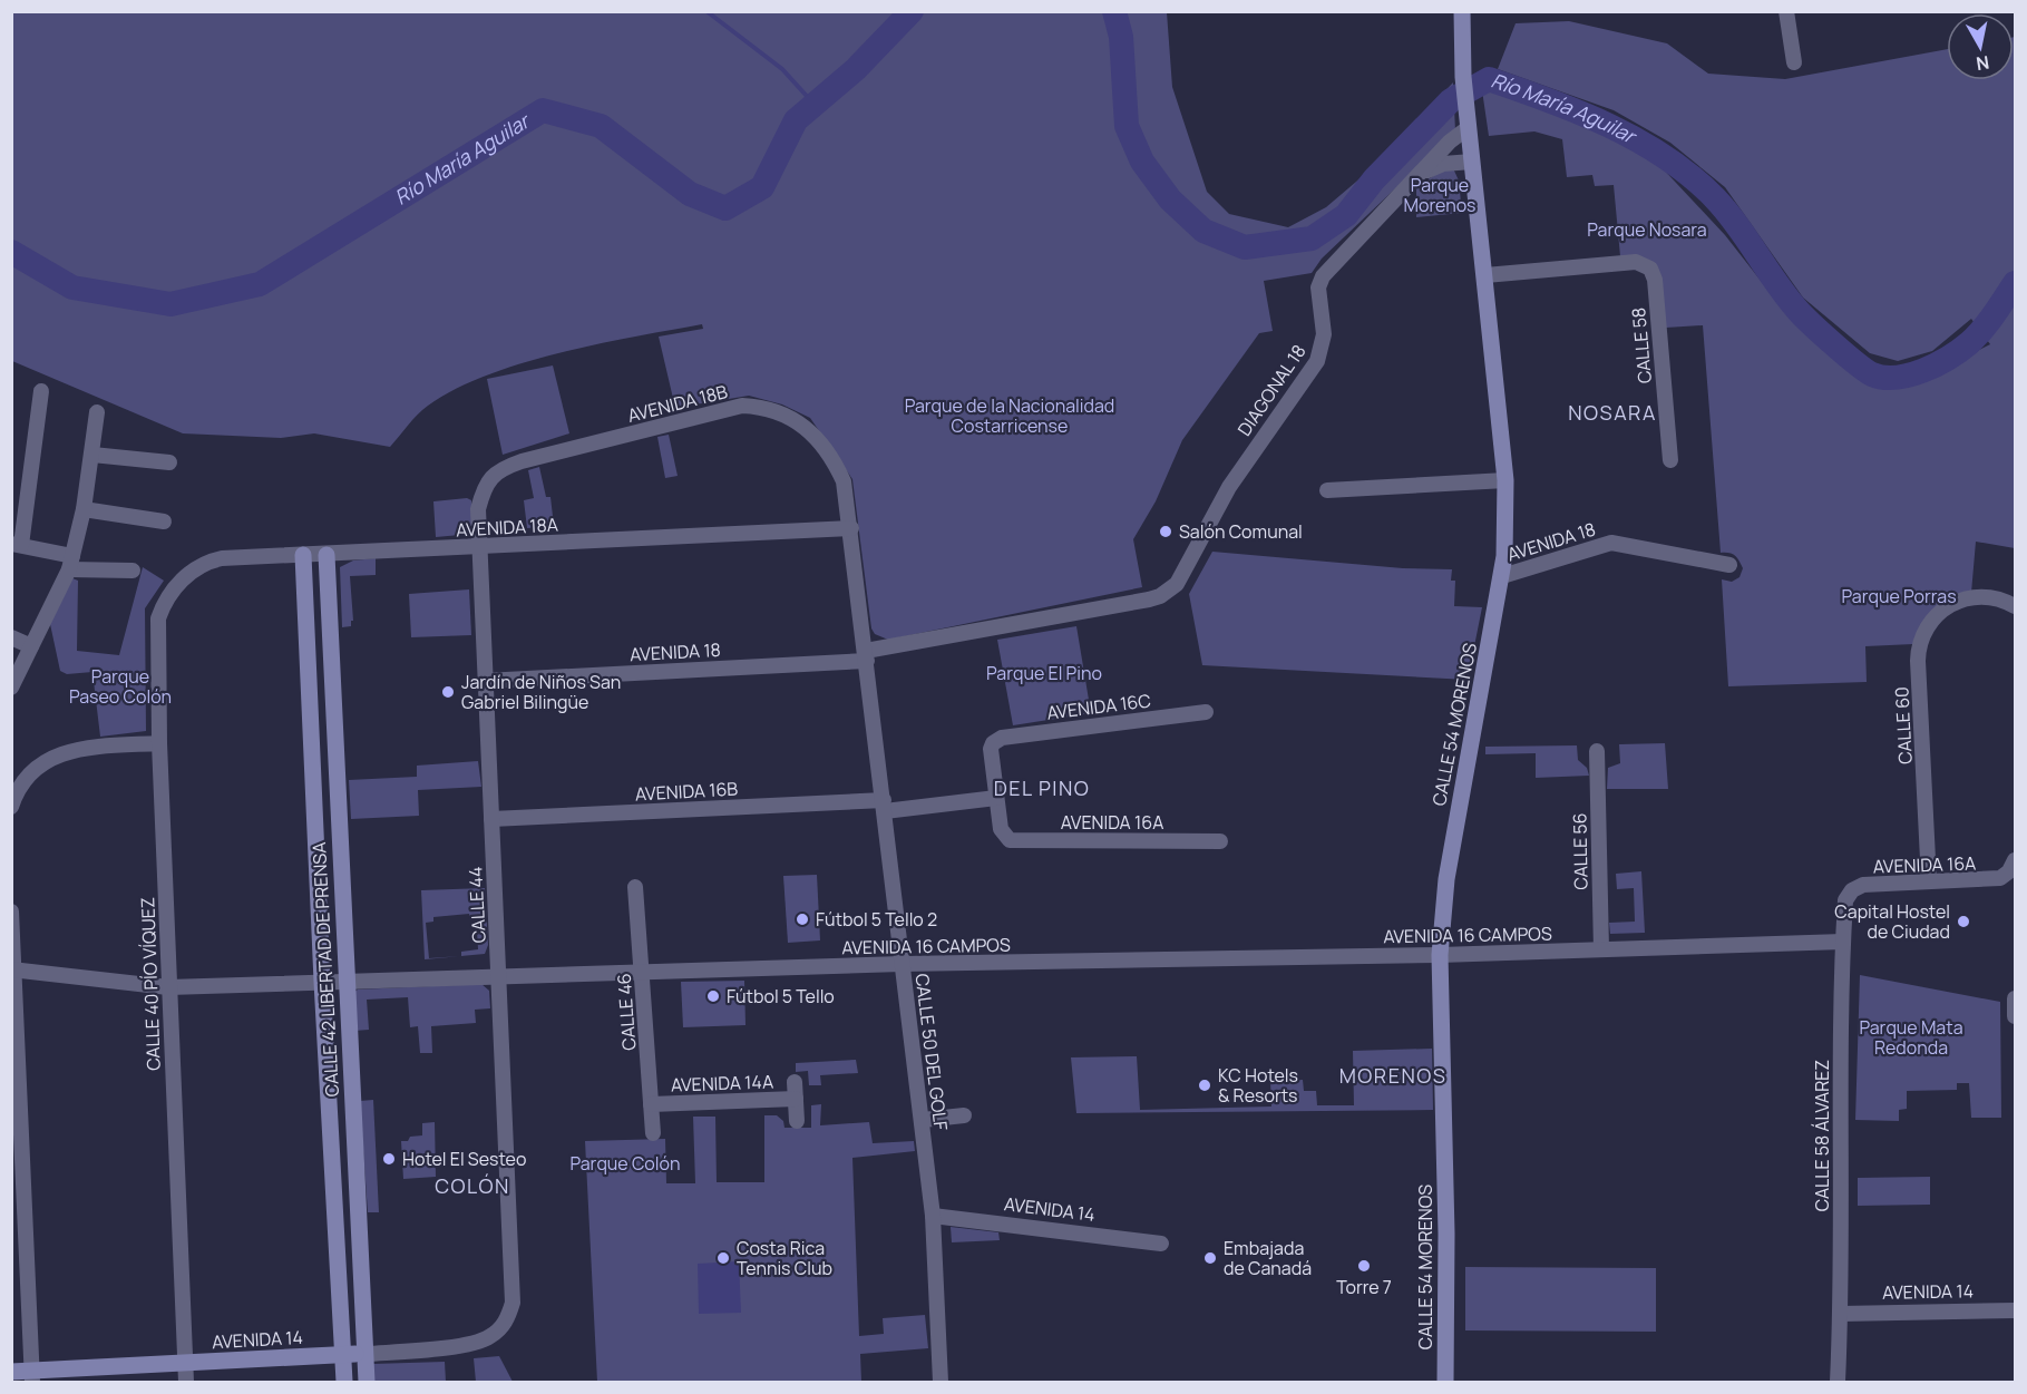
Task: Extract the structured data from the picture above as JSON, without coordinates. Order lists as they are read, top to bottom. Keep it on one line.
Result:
{"streets":{"main road":["CALLE 54 MORENOS","CALLE 42 LIBERTAD DE PRENSA","AVENIDA 14"],"street":["CALLE 58","DIAGONAL 18","AVENIDA 18B","AVENIDA 18A","AVENIDA 18","AVENIDA 16C","CALLE 60","AVENIDA 16B","AVENIDA 16A","CALLE 56","CALLE 44","AVENIDA 16 CAMPOS","CALLE 40 PÍO VÍQUEZ","CALLE 46","CALLE 50 DEL GOLF","AVENIDA 14A","CALLE 58 ÁLVAREZ"]},"crossings":[["CALLE 58","CALLE 54 MORENOS"],["DIAGONAL 18","AVENIDA 18"],["DIAGONAL 18","CALLE 54 MORENOS"],["AVENIDA 18B","AVENIDA 18A"],["AVENIDA 18B","CALLE 44"],["AVENIDA 18B","CALLE 50 DEL GOLF"],["AVENIDA 18A","CALLE 44"],["AVENIDA 18A","CALLE 42 LIBERTAD DE PRENSA"],["AVENIDA 18A","CALLE 40 PÍO VÍQUEZ"],["AVENIDA 18A","CALLE 50 DEL GOLF"],["AVENIDA 18","CALLE 54 MORENOS"],["AVENIDA 18","CALLE 44"],["AVENIDA 18","CALLE 50 DEL GOLF"],["AVENIDA 16C","AVENIDA 16B"],["AVENIDA 16C","AVENIDA 16A"],["CALLE 54 MORENOS","AVENIDA 16 CAMPOS"],["CALLE 60","AVENIDA 16A"],["AVENIDA 16B","AVENIDA 16A"],["AVENIDA 16B","CALLE 44"],["AVENIDA 16B","CALLE 50 DEL GOLF"],["AVENIDA 16A","CALLE 58 ÁLVAREZ"],["CALLE 56","AVENIDA 16 CAMPOS"],["CALLE 44","AVENIDA 16 CAMPOS"],["CALLE 44","AVENIDA 14"],["AVENIDA 16 CAMPOS","CALLE 42 LIBERTAD DE PRENSA"],["AVENIDA 16 CAMPOS","CALLE 40 PÍO VÍQUEZ"],["AVENIDA 16 CAMPOS","CALLE 46"],["AVENIDA 16 CAMPOS","CALLE 50 DEL GOLF"],["AVENIDA 16 CAMPOS","CALLE 58 ÁLVAREZ"],["CALLE 42 LIBERTAD DE PRENSA","AVENIDA 14"],["CALLE 40 PÍO VÍQUEZ","AVENIDA 14"],["CALLE 46","AVENIDA 14A"],["CALLE 50 DEL GOLF","AVENIDA 14"],["CALLE 58 ÁLVAREZ","AVENIDA 14"]],"districts":["NOSARA","DEL PINO","MORENOS","COLÓN"],"water":["Río María Aguilar"],"parks":["Parque Morenos","Parque Nosara","Parque de la Nacionalidad Costarricense","Parque Porras","Parque El Pino","Parque Paseo Colón","Parque Mata Redonda","Parque Colón"],"places":["Salón Comunal","Jardín de Niños San Gabriel Bilingüe","Fútbol 5 Tello 2","Capital Hostel de Ciudad","Fútbol 5 Tello","KC Hotels & Resorts","Hotel El Sesteo","Costa Rica Tennis Club","Embajada de Canadá","Torre 7"],"north":"bottom"}
